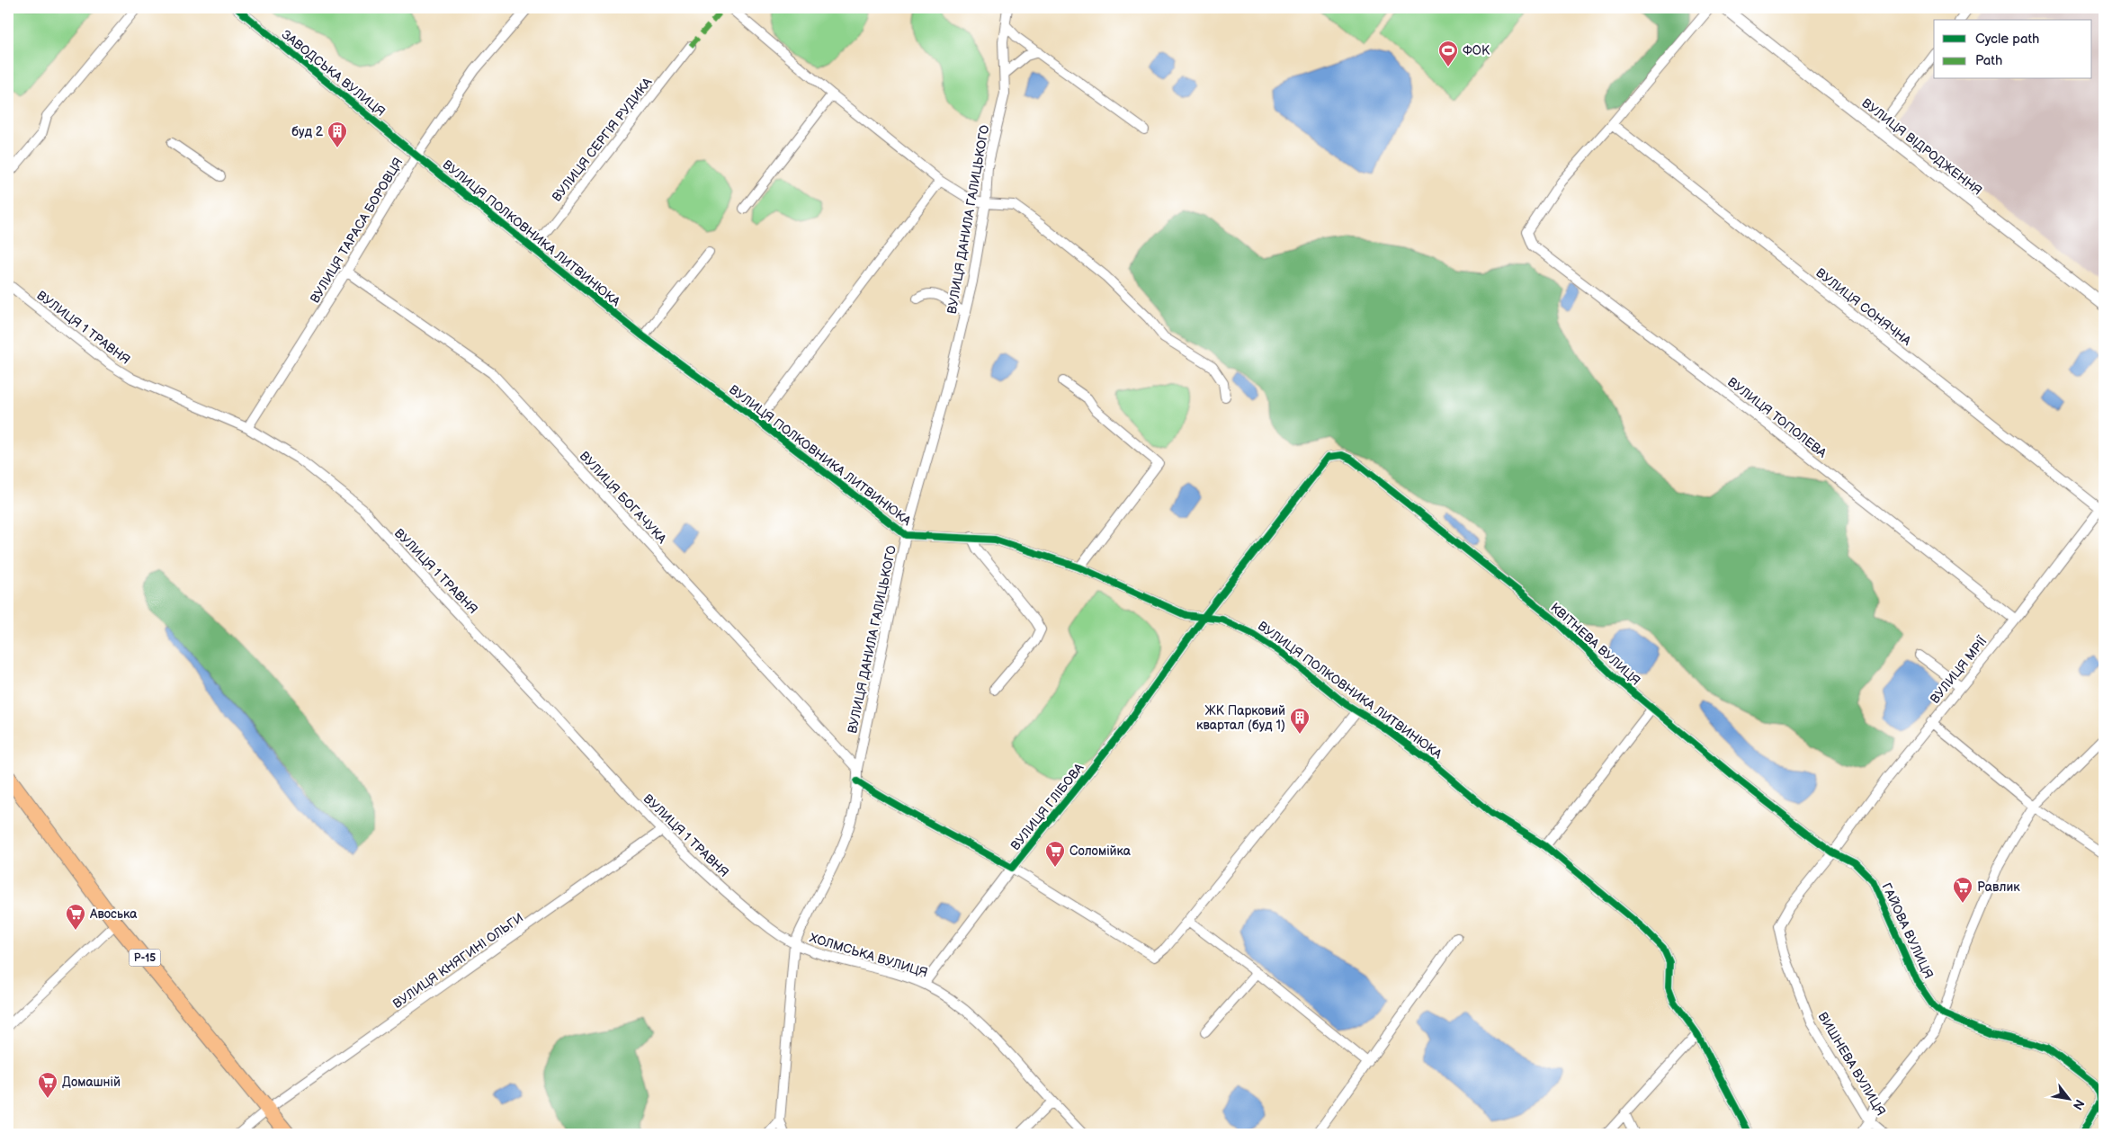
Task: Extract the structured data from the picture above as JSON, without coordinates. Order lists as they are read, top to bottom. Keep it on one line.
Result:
{"streets":{"main road":["Р-15"],"street":["ЗАВОДСЬКА ВУЛИЦЯ","ВУЛИЦЯ СЕРГІЯ РУДИКА","ВУЛИЦЯ ВІДРОДЖЕННЯ","ВУЛИЦЯ ДАНИЛА ГАЛИЦЬКОГО","ВУЛИЦЯ ТАРАСА БОРОВЦЯ","ВУЛИЦЯ ПОЛКОВНИКА ЛИТВИНЮКА","ВУЛИЦЯ СОНЯЧНА","ВУЛИЦЯ 1 ТРАВНЯ","ВУЛИЦЯ ТОПОЛЕВА","ВУЛИЦЯ БОГАЧУКА","КВІТНЕВА ВУЛИЦЯ","ВУЛИЦЯ МРІЇ","ВУЛИЦЯ ГЛІБОВА","ГАЙОВА ВУЛИЦЯ","ХОЛМСЬКА ВУЛИЦЯ","ВУЛИЦЯ КНЯГИНІ ОЛЬГИ","ВИШНЕВА ВУЛИЦЯ"]},"crossings":[["ЗАВОДСЬКА ВУЛИЦЯ","ВУЛИЦЯ ТАРАСА БОРОВЦЯ"],["ЗАВОДСЬКА ВУЛИЦЯ","ВУЛИЦЯ ПОЛКОВНИКА ЛИТВИНЮКА"],["ВУЛИЦЯ СЕРГІЯ РУДИКА","ВУЛИЦЯ ПОЛКОВНИКА ЛИТВИНЮКА"],["ВУЛИЦЯ ДАНИЛА ГАЛИЦЬКОГО","ВУЛИЦЯ ПОЛКОВНИКА ЛИТВИНЮКА"],["ВУЛИЦЯ ДАНИЛА ГАЛИЦЬКОГО","ВУЛИЦЯ 1 ТРАВНЯ"],["ВУЛИЦЯ ДАНИЛА ГАЛИЦЬКОГО","ВУЛИЦЯ БОГАЧУКА"],["ВУЛИЦЯ ДАНИЛА ГАЛИЦЬКОГО","ВУЛИЦЯ ГЛІБОВА"],["ВУЛИЦЯ ДАНИЛА ГАЛИЦЬКОГО","ХОЛМСЬКА ВУЛИЦЯ"],["ВУЛИЦЯ ТАРАСА БОРОВЦЯ","ВУЛИЦЯ ПОЛКОВНИКА ЛИТВИНЮКА"],["ВУЛИЦЯ ТАРАСА БОРОВЦЯ","ВУЛИЦЯ 1 ТРАВНЯ"],["ВУЛИЦЯ ТАРАСА БОРОВЦЯ","ВУЛИЦЯ БОГАЧУКА"],["ВУЛИЦЯ ПОЛКОВНИКА ЛИТВИНЮКА","ВУЛИЦЯ ГЛІБОВА"],["ВУЛИЦЯ СОНЯЧНА","ВУЛИЦЯ ТОПОЛЕВА"],["ВУЛИЦЯ СОНЯЧНА","ВУЛИЦЯ МРІЇ"],["ВУЛИЦЯ 1 ТРАВНЯ","ХОЛМСЬКА ВУЛИЦЯ"],["ВУЛИЦЯ 1 ТРАВНЯ","ВУЛИЦЯ КНЯГИНІ ОЛЬГИ"],["ВУЛИЦЯ ТОПОЛЕВА","ВУЛИЦЯ МРІЇ"],["КВІТНЕВА ВУЛИЦЯ","ВУЛИЦЯ МРІЇ"],["КВІТНЕВА ВУЛИЦЯ","ВУЛИЦЯ ГЛІБОВА"],["КВІТНЕВА ВУЛИЦЯ","ГАЙОВА ВУЛИЦЯ"],["ВУЛИЦЯ МРІЇ","ГАЙОВА ВУЛИЦЯ"],["ВУЛИЦЯ МРІЇ","ВИШНЕВА ВУЛИЦЯ"],["Р-15","ВУЛИЦЯ КНЯГИНІ ОЛЬГИ"]],"places":{"sports":["ФОК"],"building":["буд 2","ЖК Парковий квартал (буд 1)"],"supermarket":["Соломійка","Равлик","Авоська","Домашній"]},"legend":["Cycle path","Path"],"north":"bottom right"}
